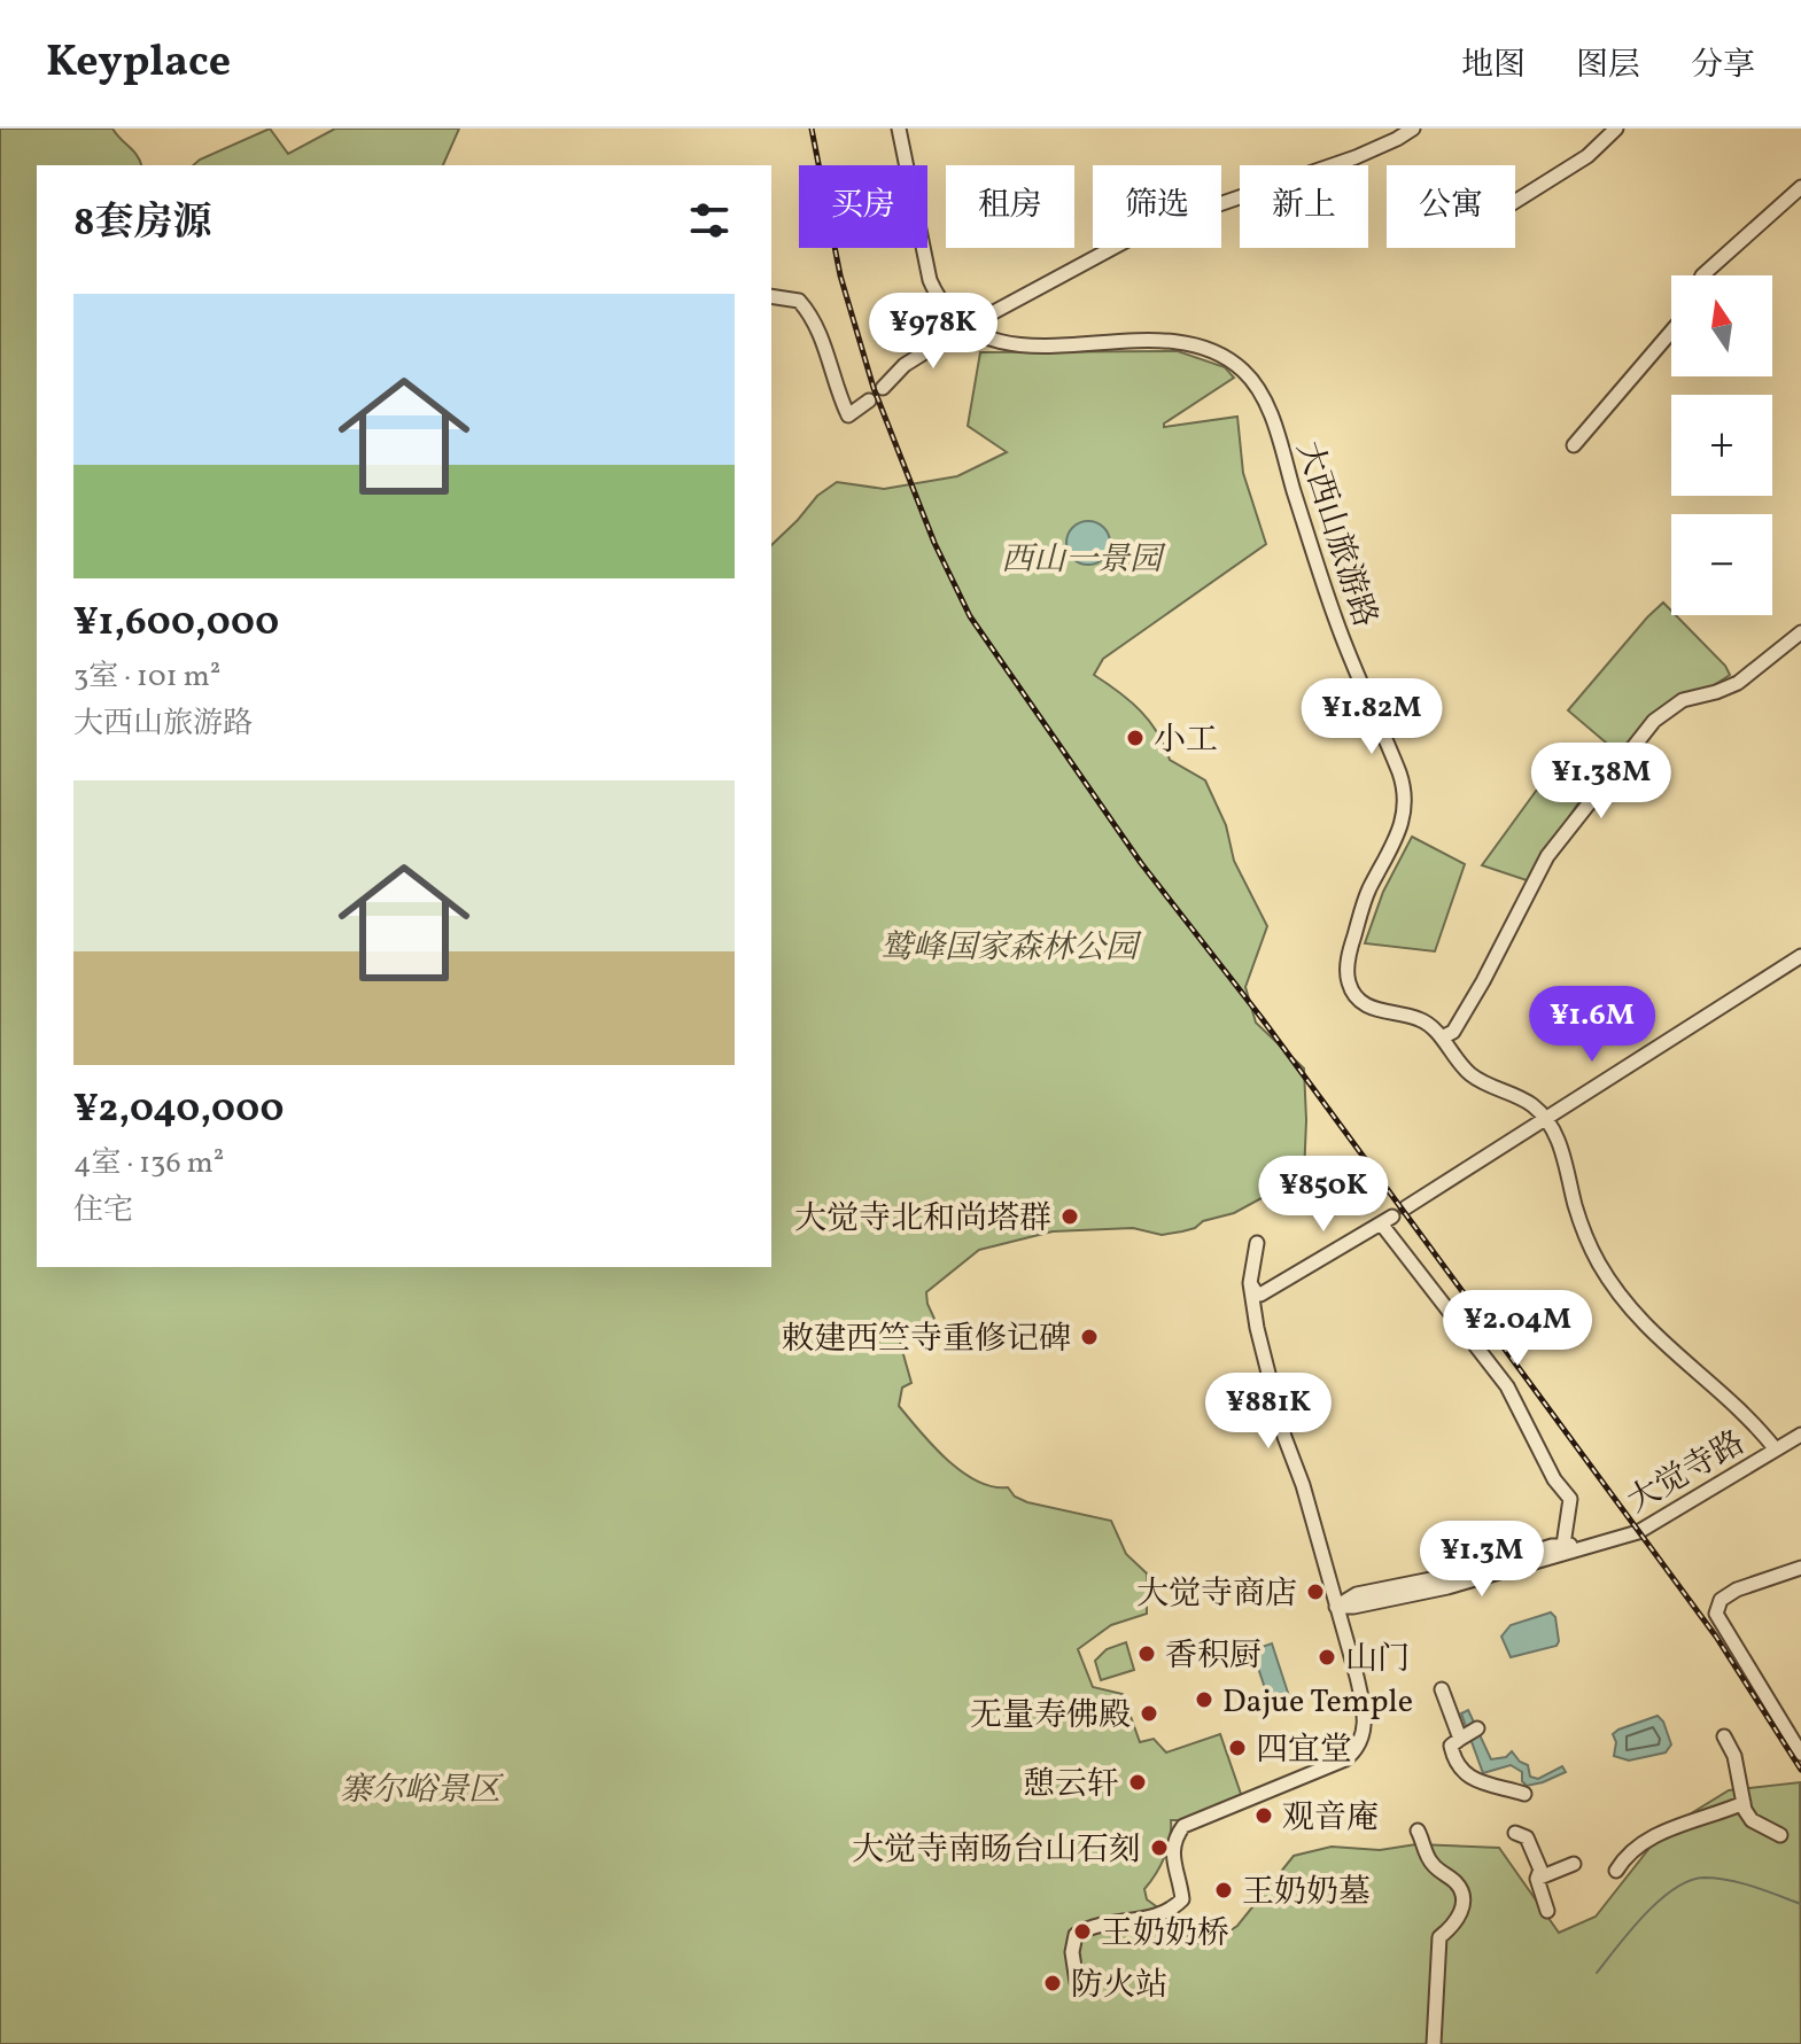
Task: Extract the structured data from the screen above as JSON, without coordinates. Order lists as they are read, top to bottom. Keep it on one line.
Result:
{"streets":{"street":["大西山旅游路","大觉寺路"]},"parks":["西山一景园","鹫峰国家森林公园","寨尔峪景区"],"places":["小工","大觉寺北和尚塔群","敕建西竺寺重修记碑","大觉寺商店","香积厨","山门","Dajue Temple","无量寿佛殿","四宜堂","憩云轩","观音庵","大觉寺南旸台山石刻","王奶奶墓","王奶奶桥","防火站"],"north":"top","page":{"header":"Keyplace","nav":["地图","图层","分享"],"chip":["买房","租房","筛选","新上","公寓"],"heading":"8套房源","map_buttons":["+","−"],"list":[{"name":"¥1,600,000","note":"3室 · 101 m² · 大西山旅游路"},{"name":"¥2,040,000","note":"4室 · 136 m² · 住宅"}],"price":["¥978K","¥1.82M","¥1.38M","¥1.6M","¥850K","¥2.04M","¥881K","¥1.3M"]}}
